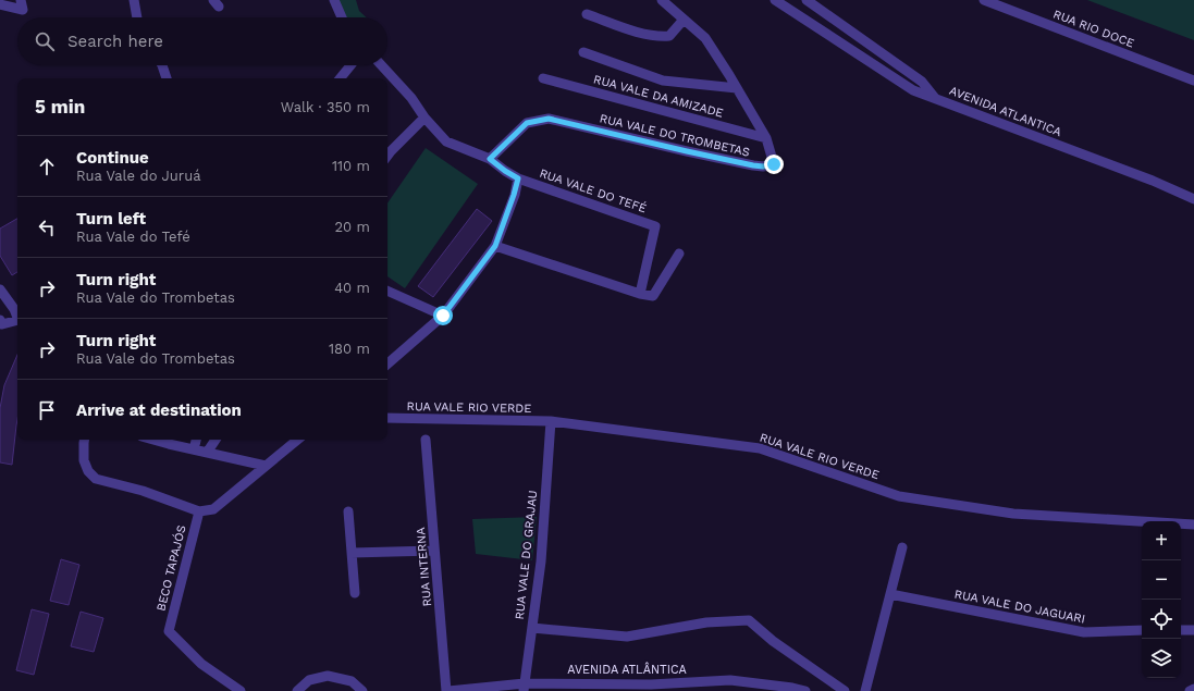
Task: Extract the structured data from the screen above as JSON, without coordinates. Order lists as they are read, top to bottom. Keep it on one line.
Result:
{"streets":{"street":["RUA RIO DOCE","RUA VALE DA AMIZADE","AVENIDA ATLANTICA","RUA VALE DO TROMBETAS","RUA VALE DO TEFÉ","RUA VALE RIO VERDE","RUA VALE DO GRAJAU","RUA INTERNA","BECO TAPAJÓS","RUA VALE DO JAGUARI","AVENIDA ATLÂNTICA"]},"crossings":[["RUA VALE DA AMIZADE","RUA VALE DO TROMBETAS"],["RUA VALE DO TROMBETAS","RUA VALE DO TEFÉ"],["RUA VALE RIO VERDE","RUA VALE DO GRAJAU"],["RUA VALE DO GRAJAU","AVENIDA ATLÂNTICA"],["RUA INTERNA","AVENIDA ATLÂNTICA"]],"page":{"search":"Search here","heading":["5 min","Walk · 350 m"],"list":[["Continue","Rua Vale do Juruá","110 m"],["Turn left","Rua Vale do Tefé","20 m"],["Turn right","Rua Vale do Trombetas","40 m"],["Turn right","Rua Vale do Trombetas","180 m"],"Arrive at destination"],"map_buttons":["+","−"]}}
